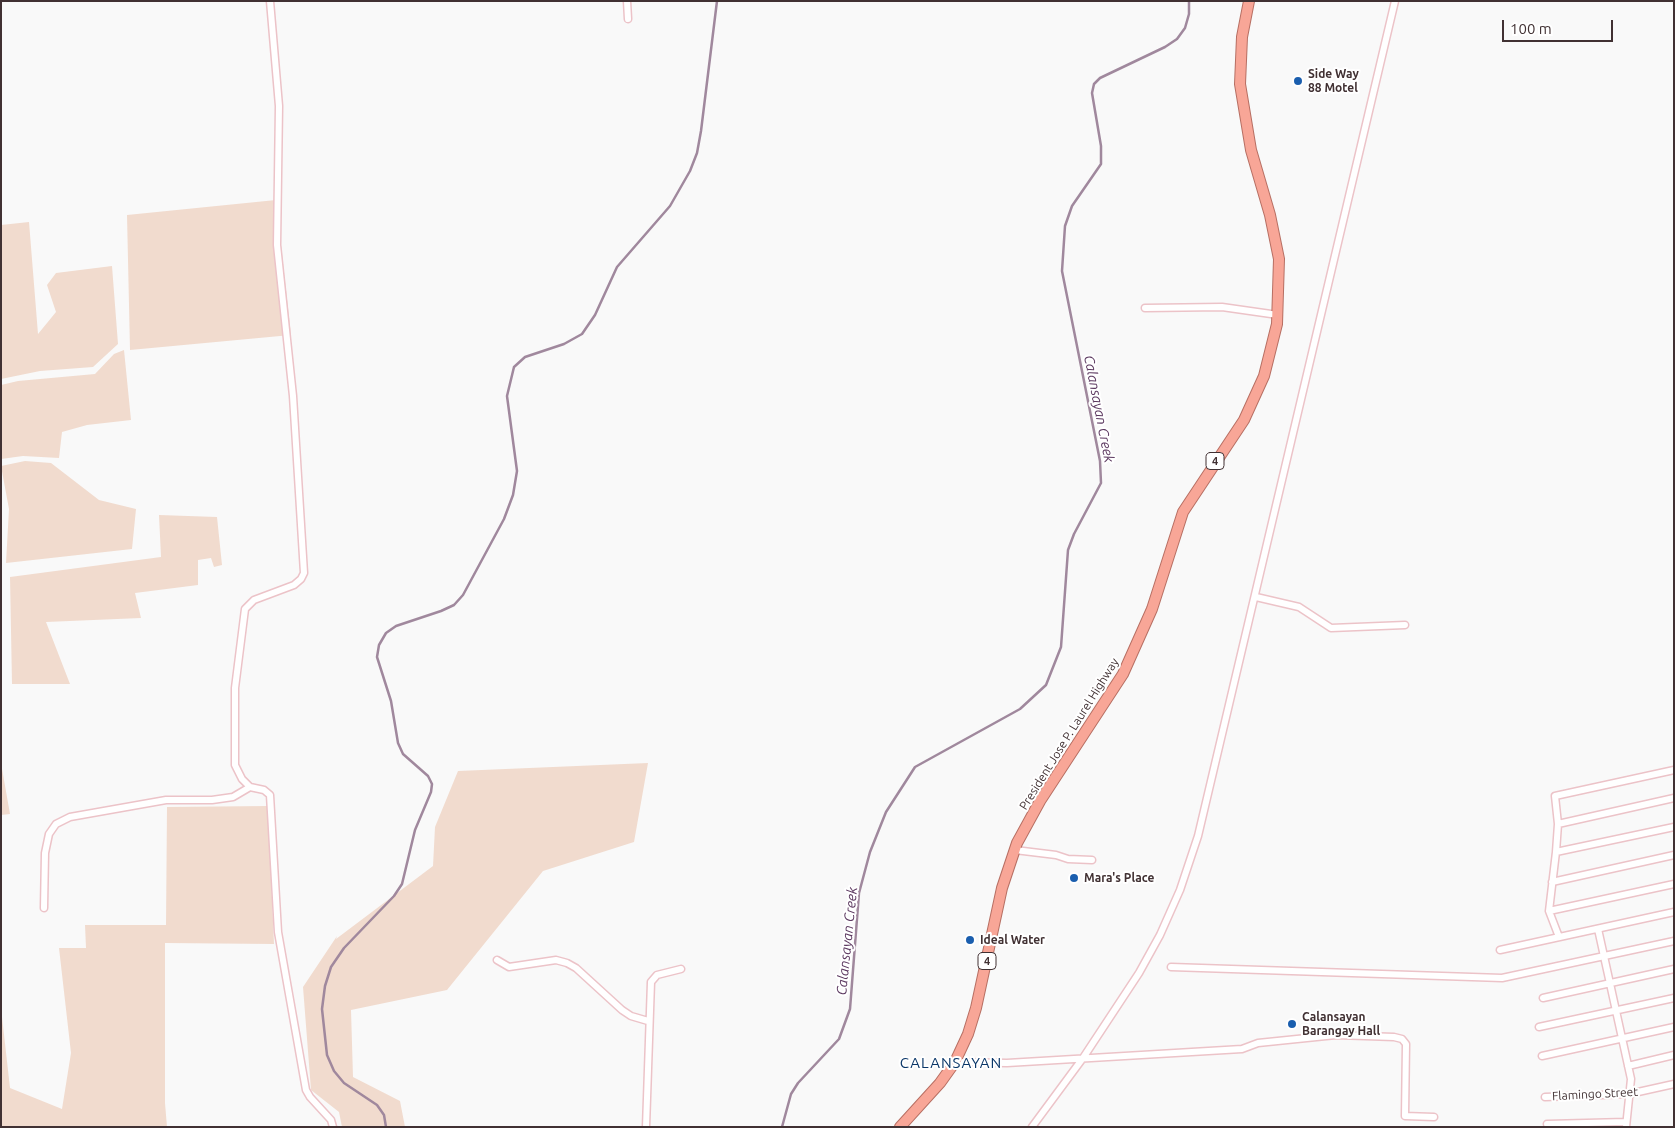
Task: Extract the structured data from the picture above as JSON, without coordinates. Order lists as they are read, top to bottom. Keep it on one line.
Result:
{"streets":{"highway":["4","President Jose P. Laurel Highway"],"street":["Flamingo Street"]},"districts":["CALANSAYAN"],"water":["Calansayan Creek"],"places":["Side Way 88 Motel","Mara's Place","Ideal Water","Calansayan Barangay Hall"],"scale_bar":"100 m"}
